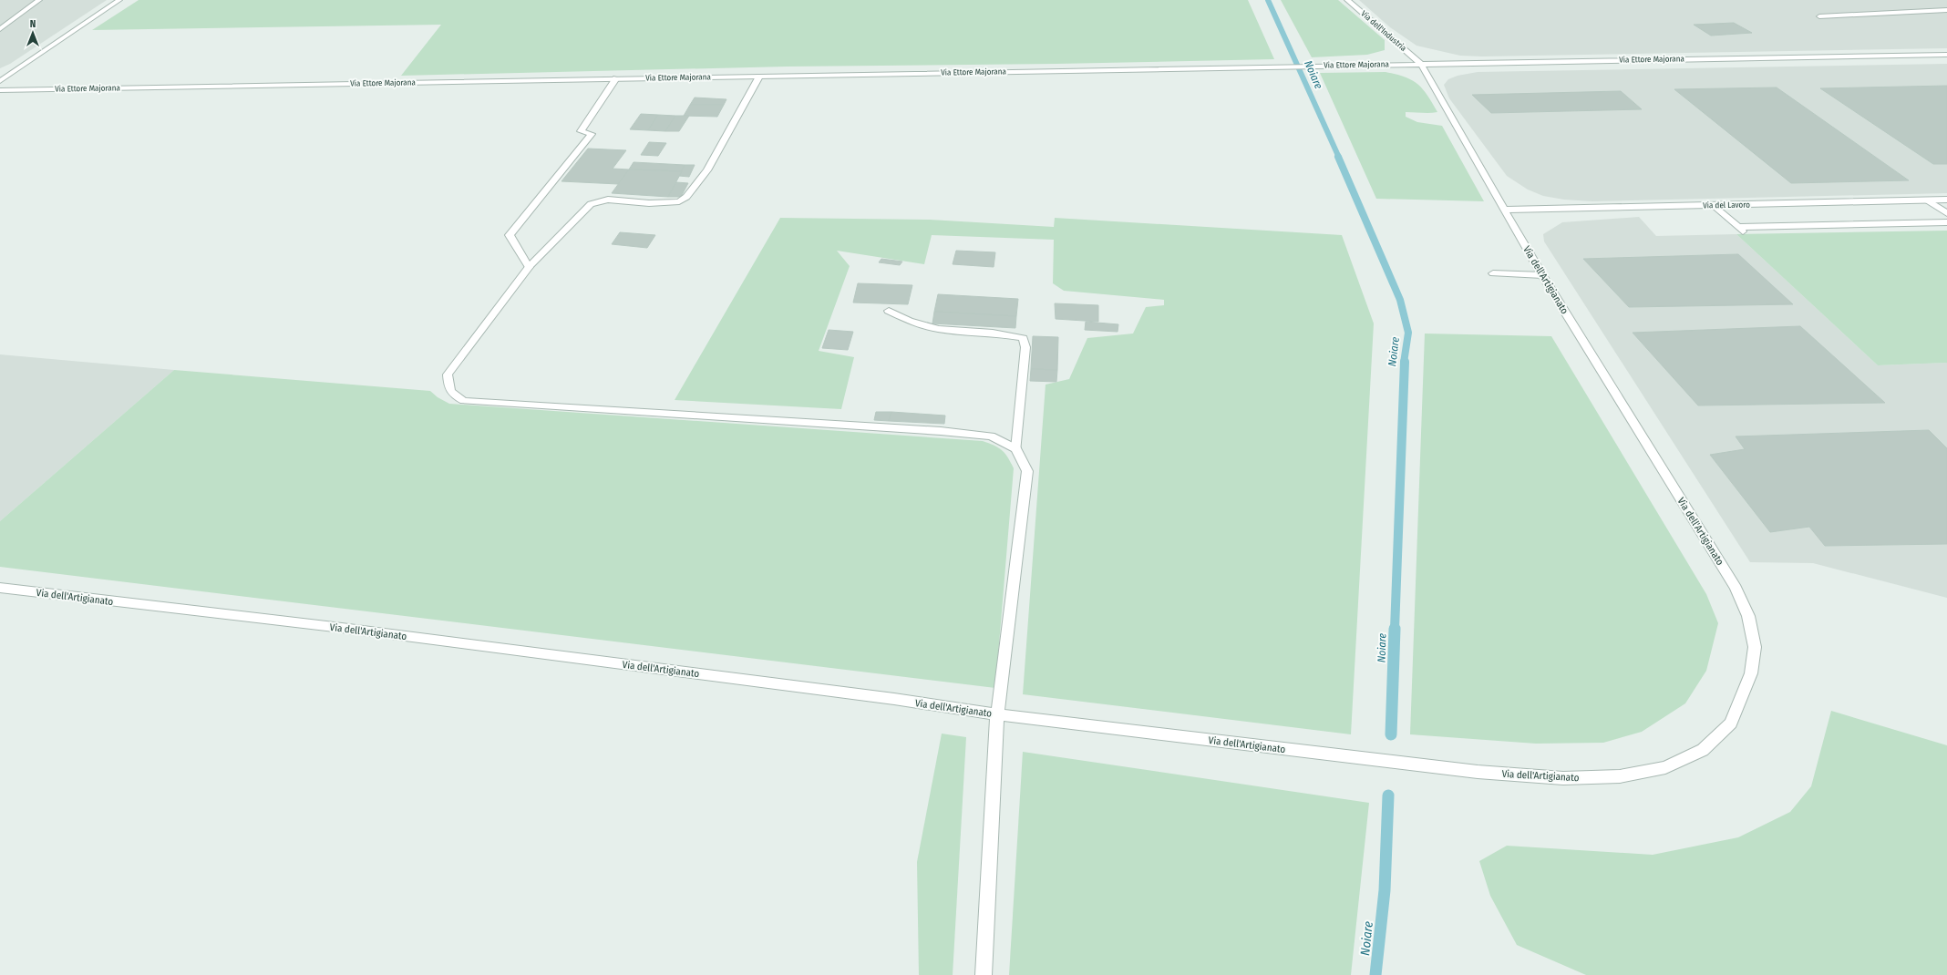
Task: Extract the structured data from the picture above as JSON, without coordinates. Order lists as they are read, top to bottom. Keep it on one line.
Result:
{"streets":{"street":["Via dell'Industria","Via Ettore Majorana","Via del Lavoro","Via dell'Artigianato"]},"crossings":[["Via dell'Industria","Via Ettore Majorana"],["Via dell'Industria","Via dell'Artigianato"],["Via Ettore Majorana","Via dell'Artigianato"],["Via del Lavoro","Via dell'Artigianato"]],"water":["Noiare"],"north":"top"}
